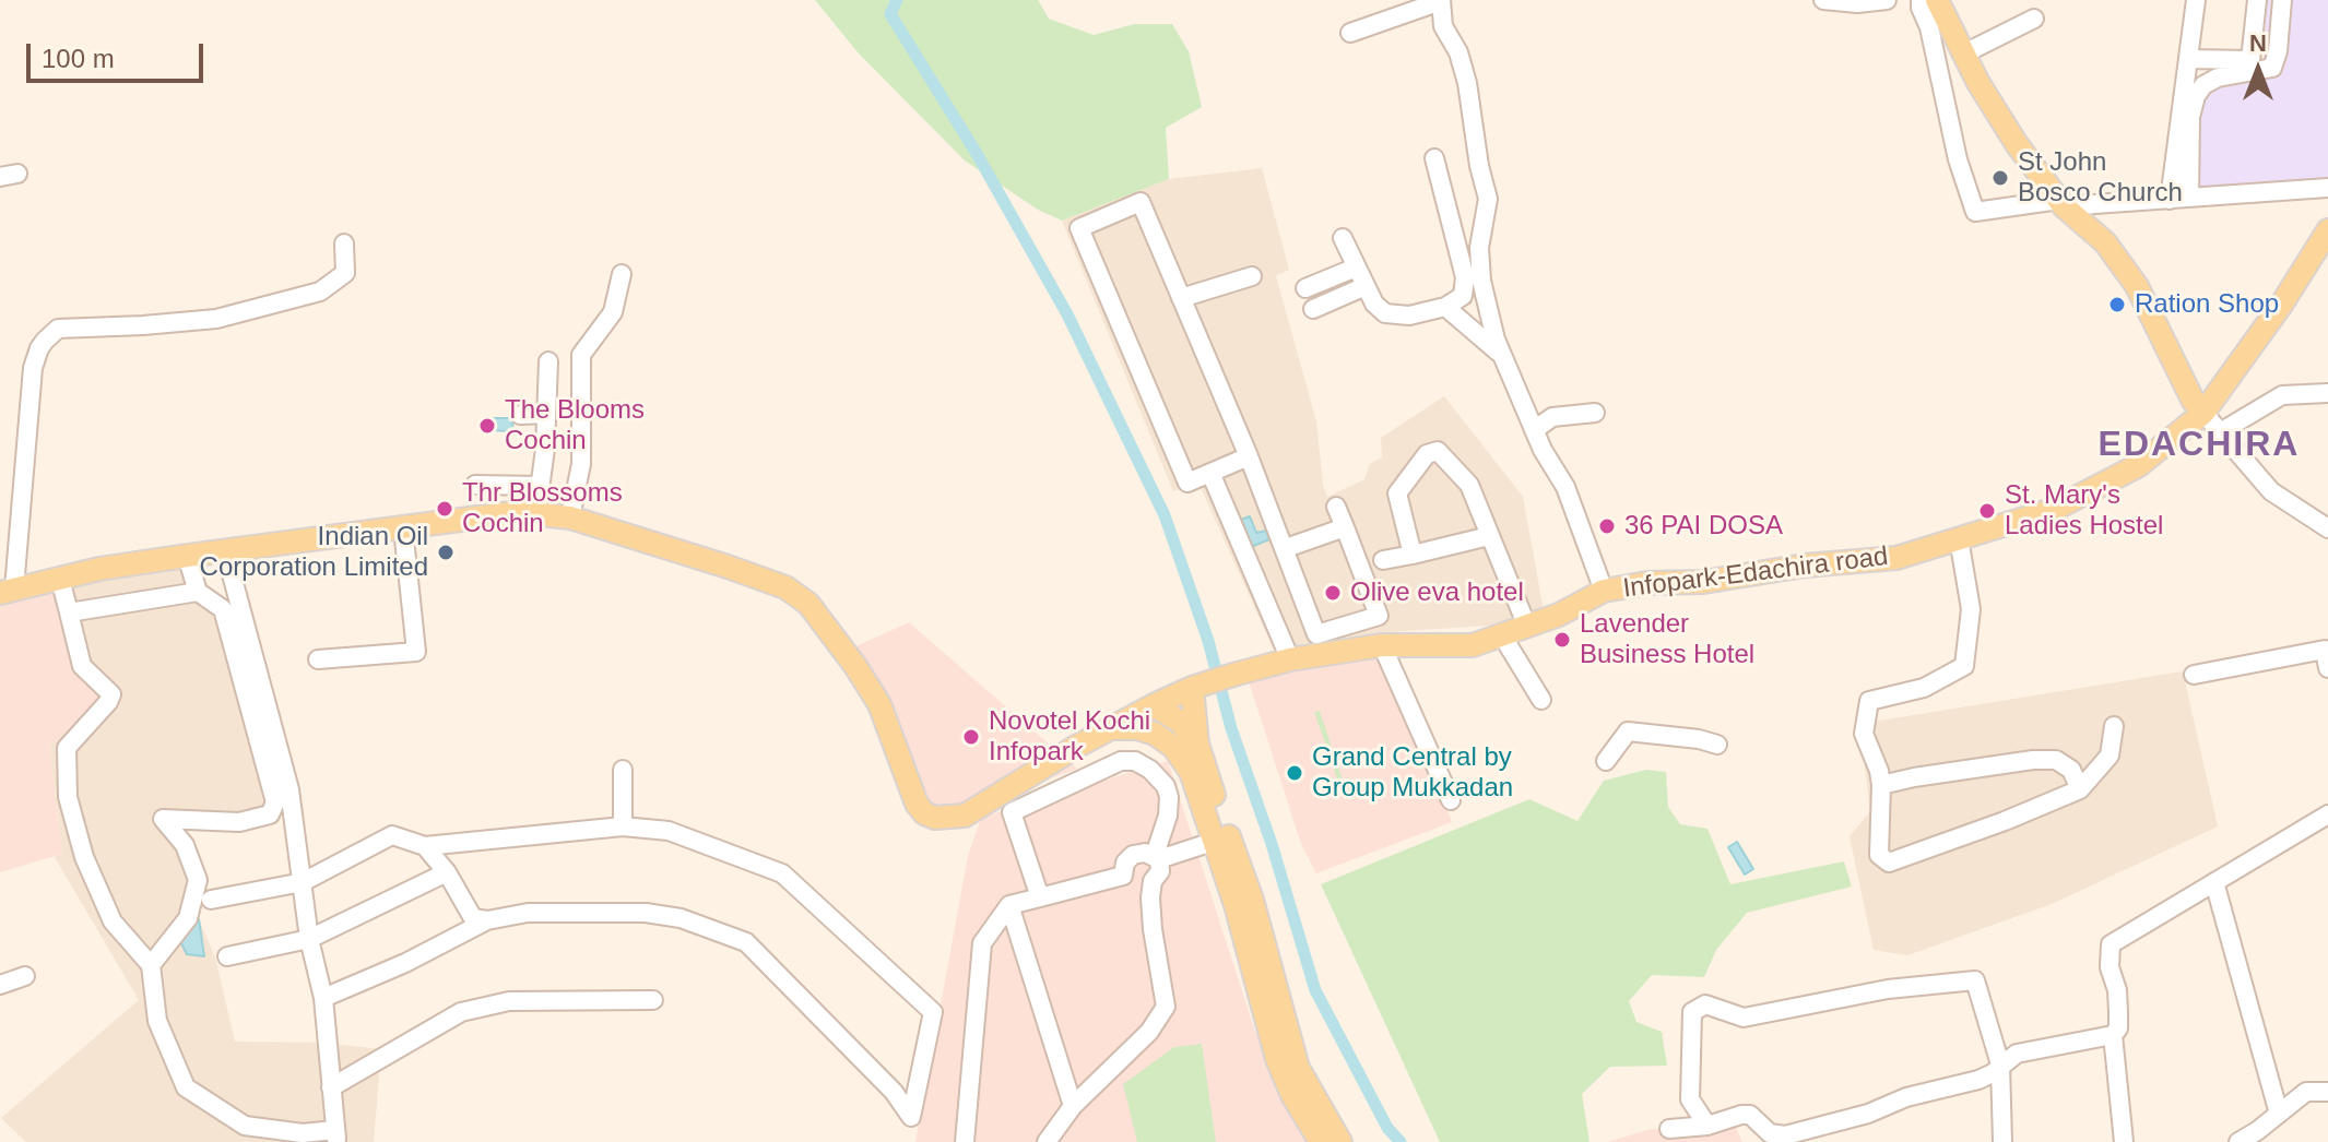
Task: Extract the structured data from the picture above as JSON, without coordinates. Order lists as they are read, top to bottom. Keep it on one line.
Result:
{"streets":{"main road":["Infopark-Edachira road"]},"districts":["EDACHIRA"],"places":["St John Bosco Church","Ration Shop","The Blooms Cochin","Thr Blossoms Cochin","St. Mary's Ladies Hostel","36 PAI DOSA","Indian Oil Corporation Limited","Olive eva hotel","Lavender Business Hotel","Novotel Kochi Infopark","Grand Central by Group Mukkadan"],"scale_bar":"100 m","north":"top"}
